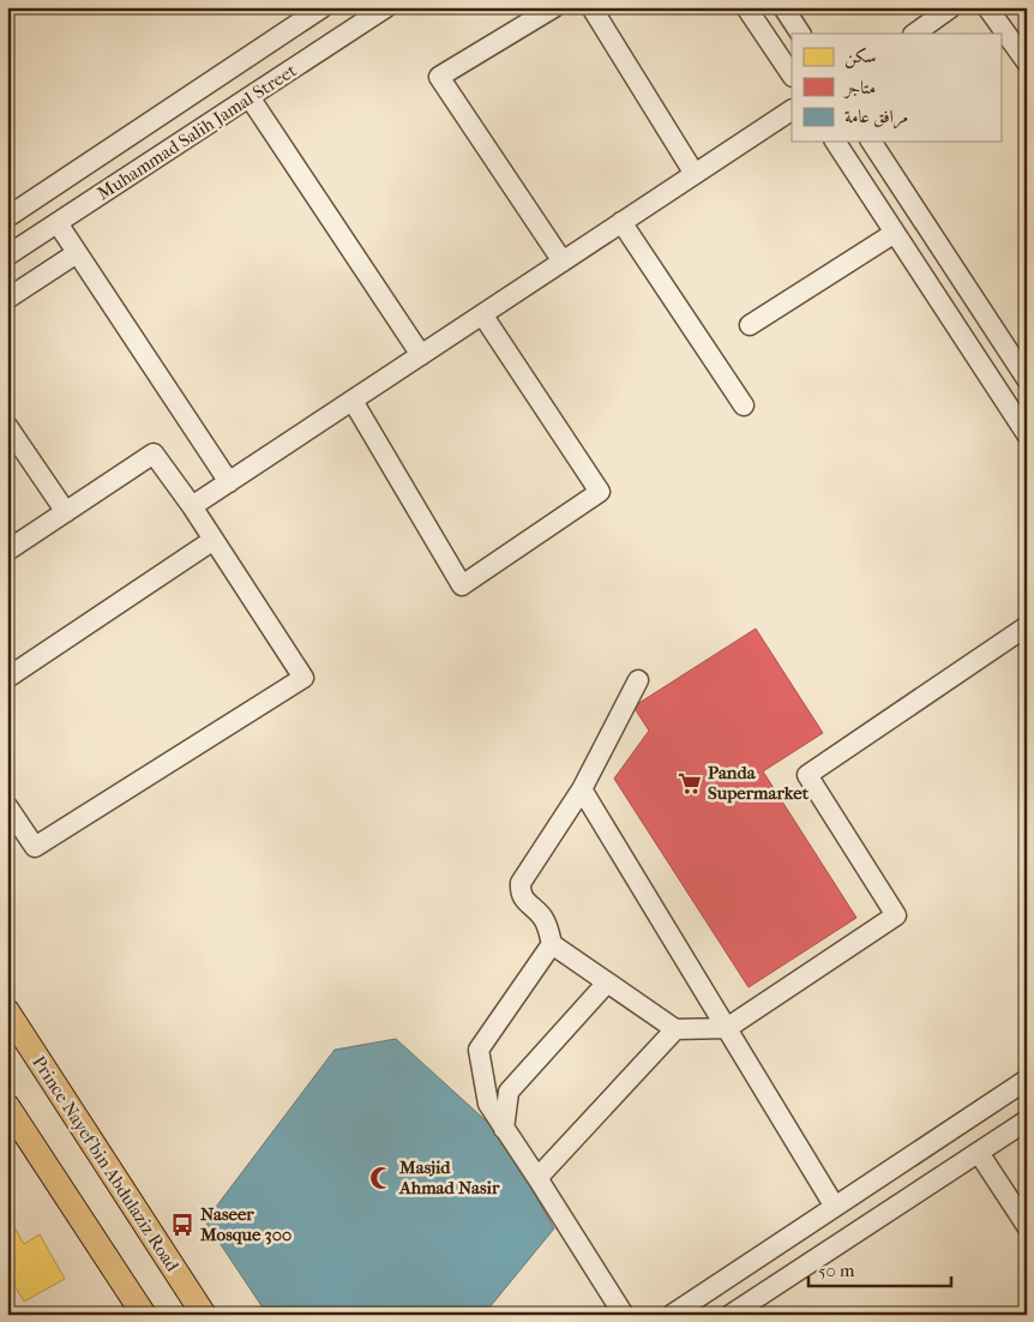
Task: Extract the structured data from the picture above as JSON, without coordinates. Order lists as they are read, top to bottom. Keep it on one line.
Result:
{"streets":{"main road":["Prince Nayef bin Abdulaziz Road"],"street":["Muhammad Salih Jamal Street"]},"places":{"supermarket":["Panda Supermarket"],"mosque":["Masjid Ahmad Nasir"],"bus stop":["Naseer Mosque 300"]},"legend":["سكن","متاجر","مرافق عامة"],"scale_bar":"50 m"}
